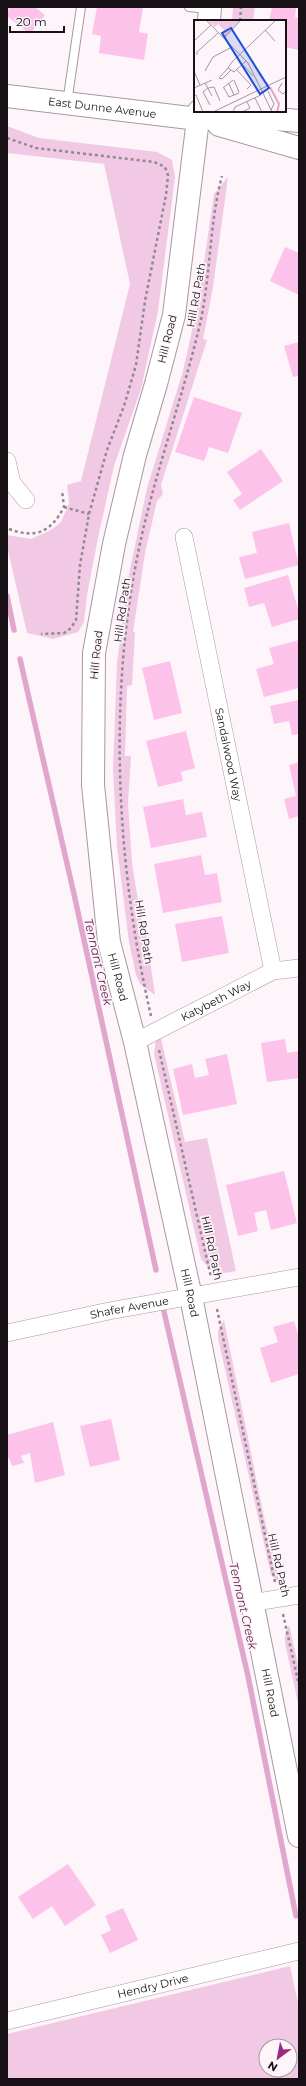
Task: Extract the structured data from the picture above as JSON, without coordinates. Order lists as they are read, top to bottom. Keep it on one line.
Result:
{"streets":{"main road":["East Dunne Avenue","Hill Road"],"street":["Sandalwood Way","Katybeth Way","Shafer Avenue","Hendry Drive"],"path":["Hill Rd Path"]},"crossings":[["East Dunne Avenue","Hill Road"],["Hill Road","Katybeth Way"],["Hill Road","Shafer Avenue"],["Sandalwood Way","Katybeth Way"]],"water":["Tennant Creek"],"scale_bar":"20 m","north":"bottom left"}
